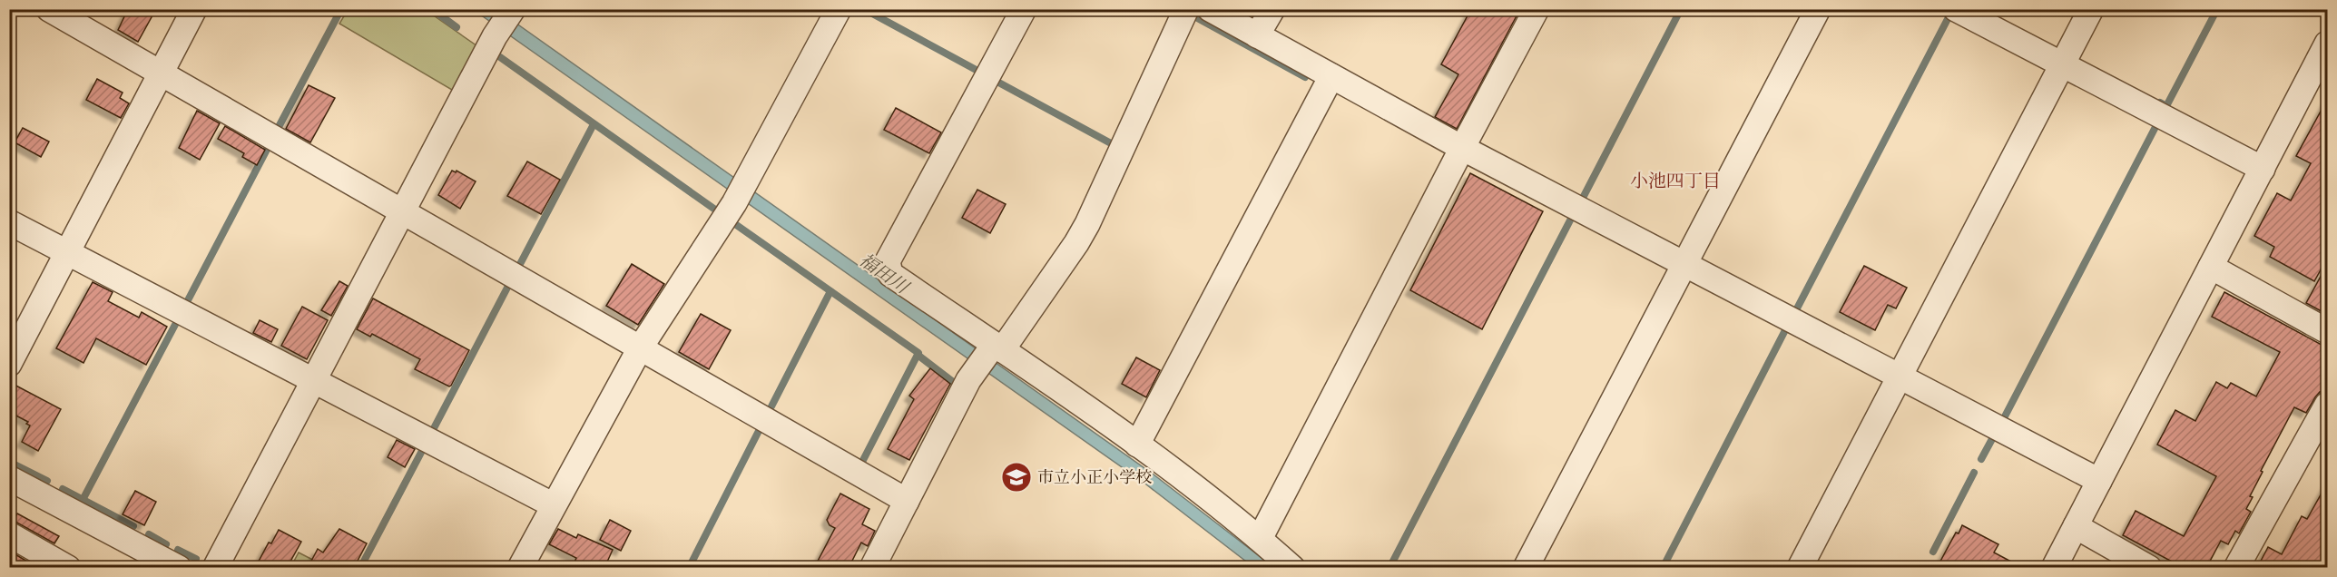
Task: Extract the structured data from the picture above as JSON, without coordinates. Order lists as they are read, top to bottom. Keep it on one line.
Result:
{"districts":["小池四丁目"],"water":["福田川"],"places":{"school or university":["市立小正小学校"]}}
